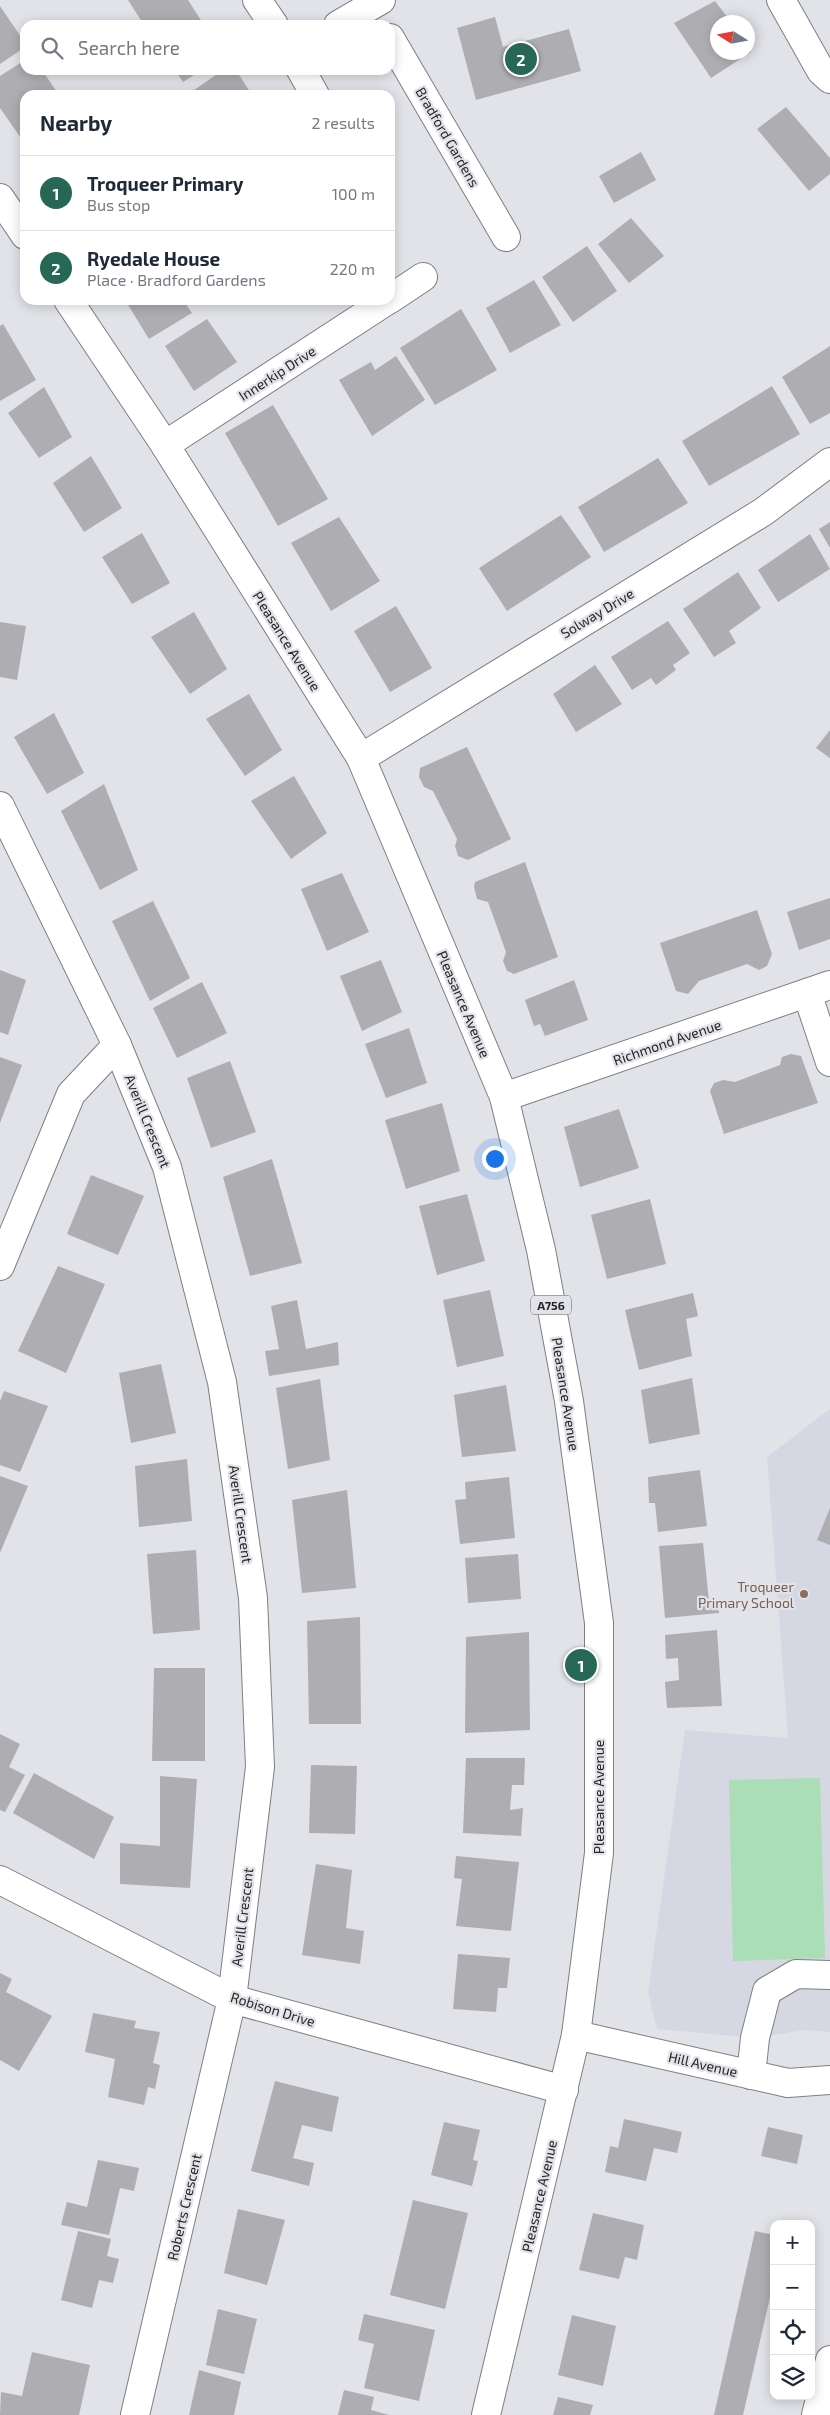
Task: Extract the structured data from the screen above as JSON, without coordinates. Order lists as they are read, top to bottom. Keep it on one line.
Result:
{"streets":{"street":["Bradford Gardens","Innerkip Drive","Solway Drive","Pleasance Avenue","Richmond Avenue","Averill Crescent","A756","Robison Drive","Hill Avenue","Roberts Crescent"]},"crossings":[["Innerkip Drive","Pleasance Avenue"],["Solway Drive","Pleasance Avenue"],["Pleasance Avenue","Richmond Avenue"],["Pleasance Avenue","Robison Drive"],["Pleasance Avenue","Hill Avenue"],["Averill Crescent","Robison Drive"],["Averill Crescent","Roberts Crescent"],["Robison Drive","Roberts Crescent"]],"places":["Troqueer Primary School"],"north":"left","page":{"search":"Search here","pins":["2","1"],"heading":["Nearby","2 results"],"list":[{"mark":"1","name":"Troqueer Primary","note":"Bus stop","value":"100 m"},{"mark":"2","name":"Ryedale House","note":"Place · Bradford Gardens","value":"220 m"}],"map_buttons":["+","−"]}}
